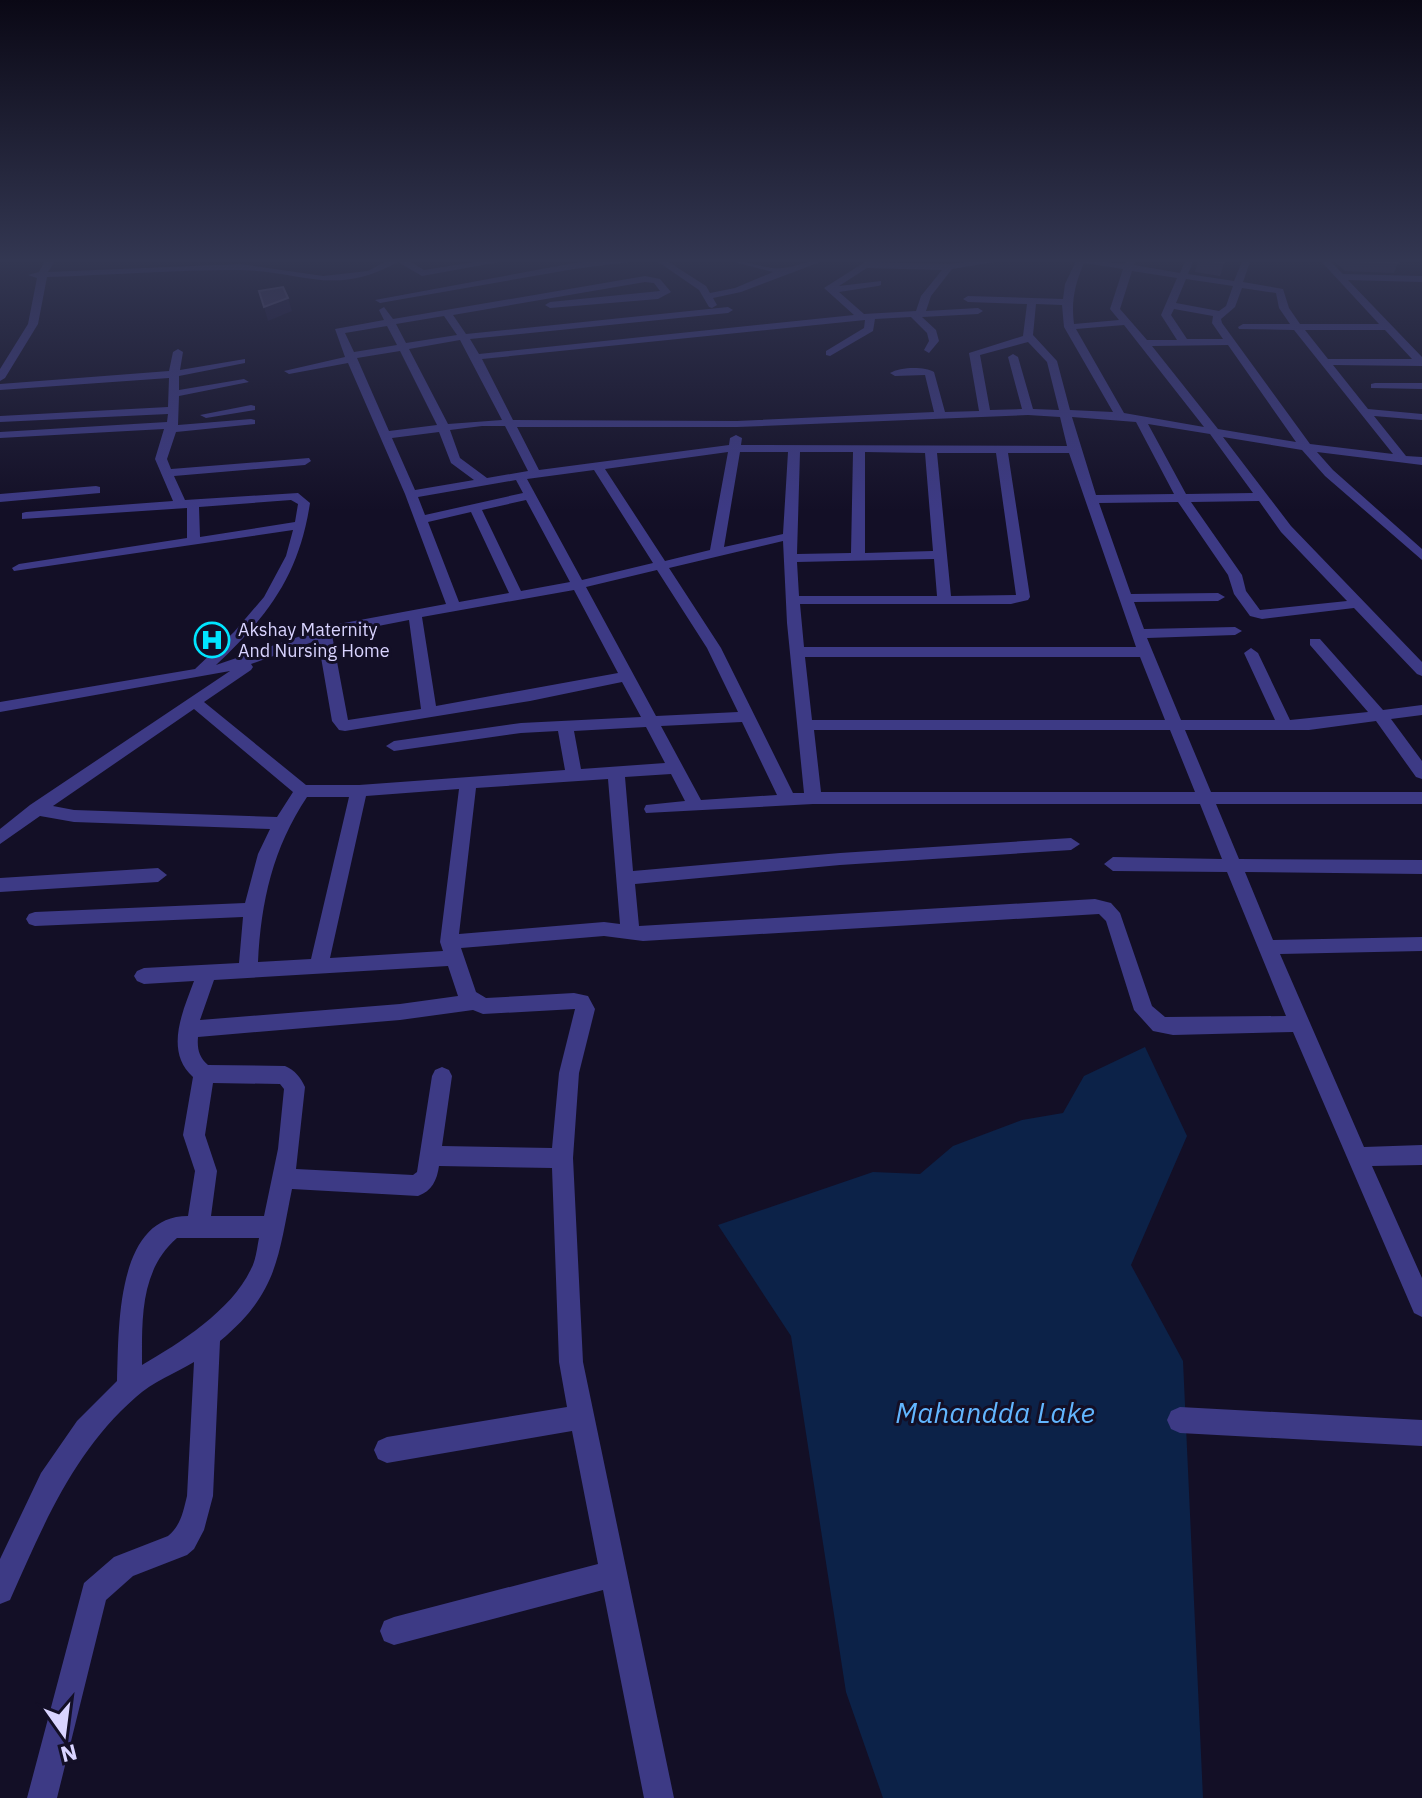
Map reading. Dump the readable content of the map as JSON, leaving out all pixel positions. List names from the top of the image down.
{
  "water": ["Mahandda Lake"],
  "places": {
    "hospital": ["Akshay Maternity And Nursing Home"]
  },
  "north": "bottom"
}
